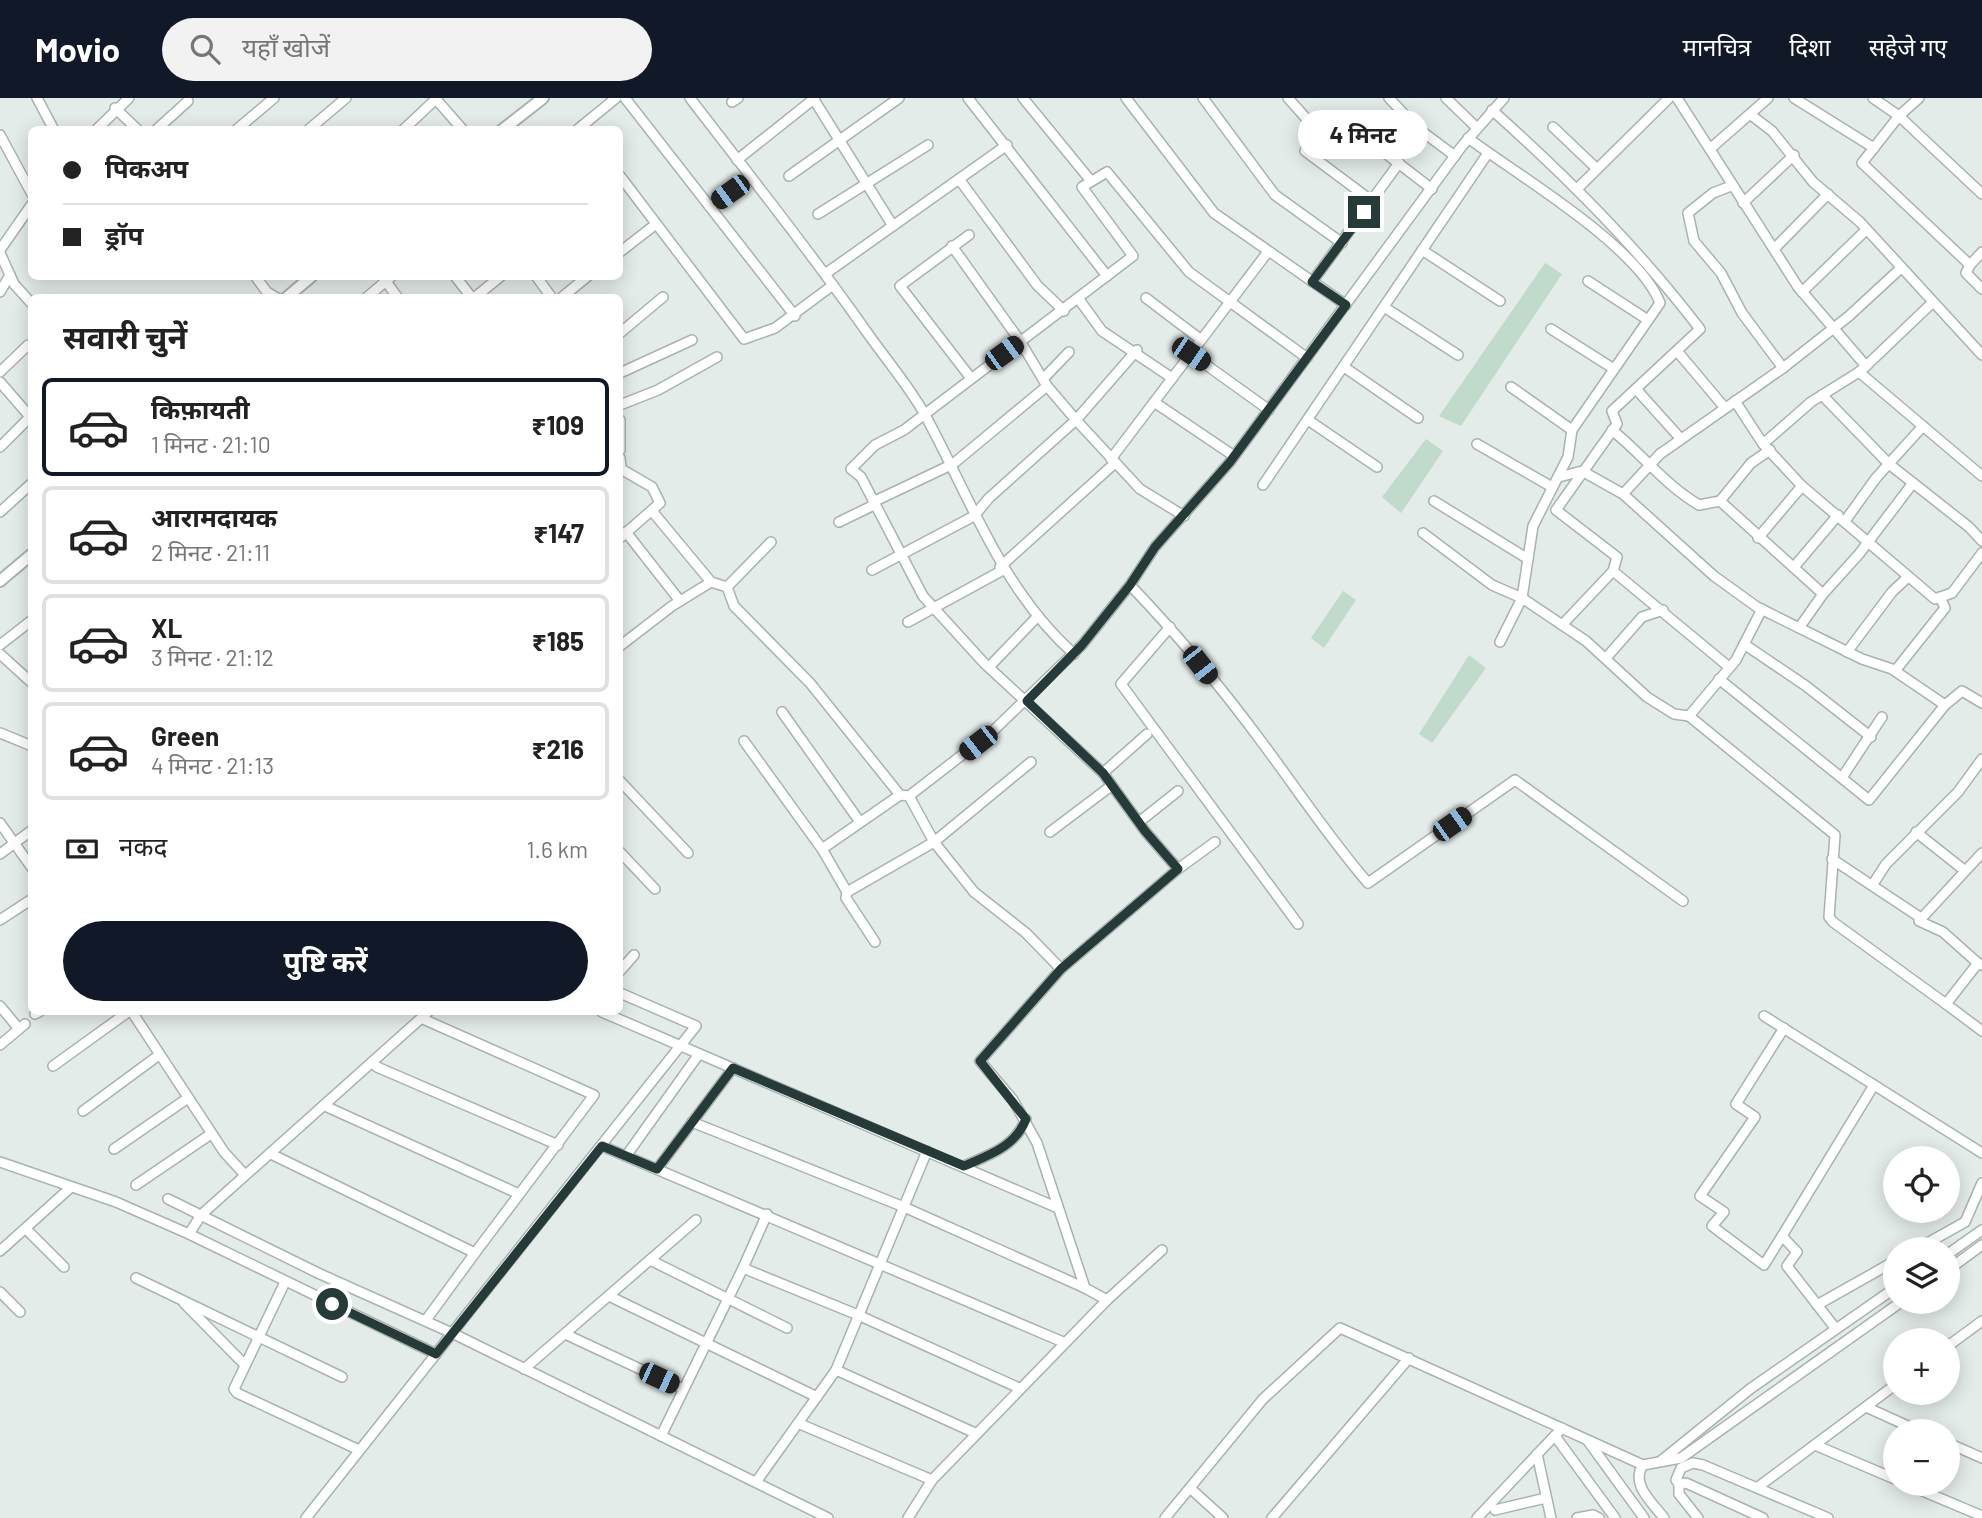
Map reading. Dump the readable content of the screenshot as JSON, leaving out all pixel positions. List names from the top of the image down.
{
  "page": {
    "header": "Movio",
    "search": "यहाँ खोजें",
    "nav": ["मानचित्र", "दिशा", "सहेजे गए"],
    "bubble": "4 मिनट",
    "banner": ["पिकअप", "ड्रॉप"],
    "heading": "सवारी चुनें",
    "list": [
      {
        "name": "किफ़ायती",
        "note": "1 मिनट · 21:10",
        "value": "₹109"
      },
      {
        "name": "आरामदायक",
        "note": "2 मिनट · 21:11",
        "value": "₹147"
      },
      {
        "name": "XL",
        "note": "3 मिनट · 21:12",
        "value": "₹185"
      },
      {
        "name": "Green",
        "note": "4 मिनट · 21:13",
        "value": "₹216"
      }
    ],
    "pay": ["नकद", "1.6 km"],
    "buttons": "पुष्टि करें",
    "map_buttons": ["+", "−"]
  }
}
